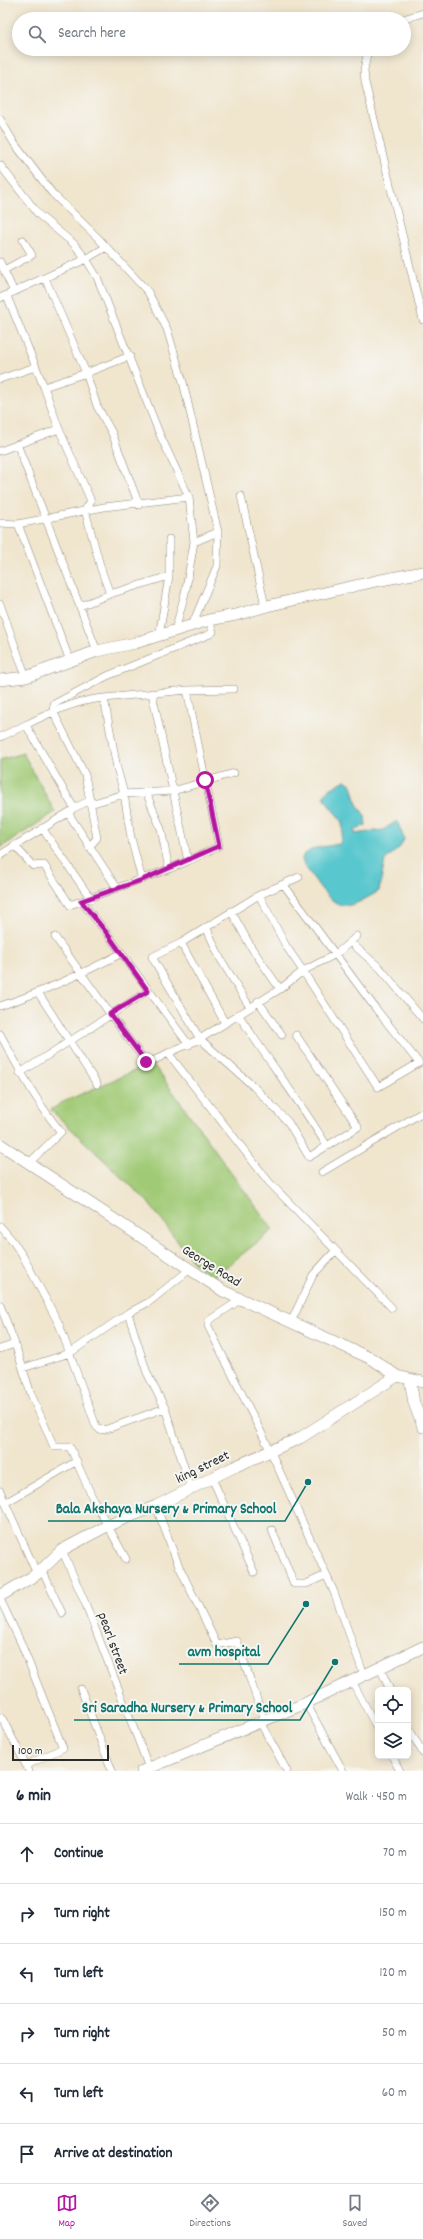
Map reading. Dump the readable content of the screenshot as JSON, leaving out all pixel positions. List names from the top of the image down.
{
  "streets": {
    "street": ["George Road", "king street", "pearl street"]
  },
  "crossings": [
    ["George Road", "king street"],
    ["king street", "pearl street"]
  ],
  "places": ["Bala Akshaya Nursery & Primary School", "avm hospital", "Sri Saradha Nursery & Primary School"],
  "scale_bar": "100 m",
  "page": {
    "search": "Search here",
    "scale": "100 m",
    "heading": ["6 min", "Walk · 450 m"],
    "list": [
      ["Continue", "70 m"],
      ["Turn right", "150 m"],
      ["Turn left", "120 m"],
      ["Turn right", "50 m"],
      ["Turn left", "60 m"],
      "Arrive at destination"
    ],
    "nav": ["Map", "Directions", "Saved"]
  }
}
